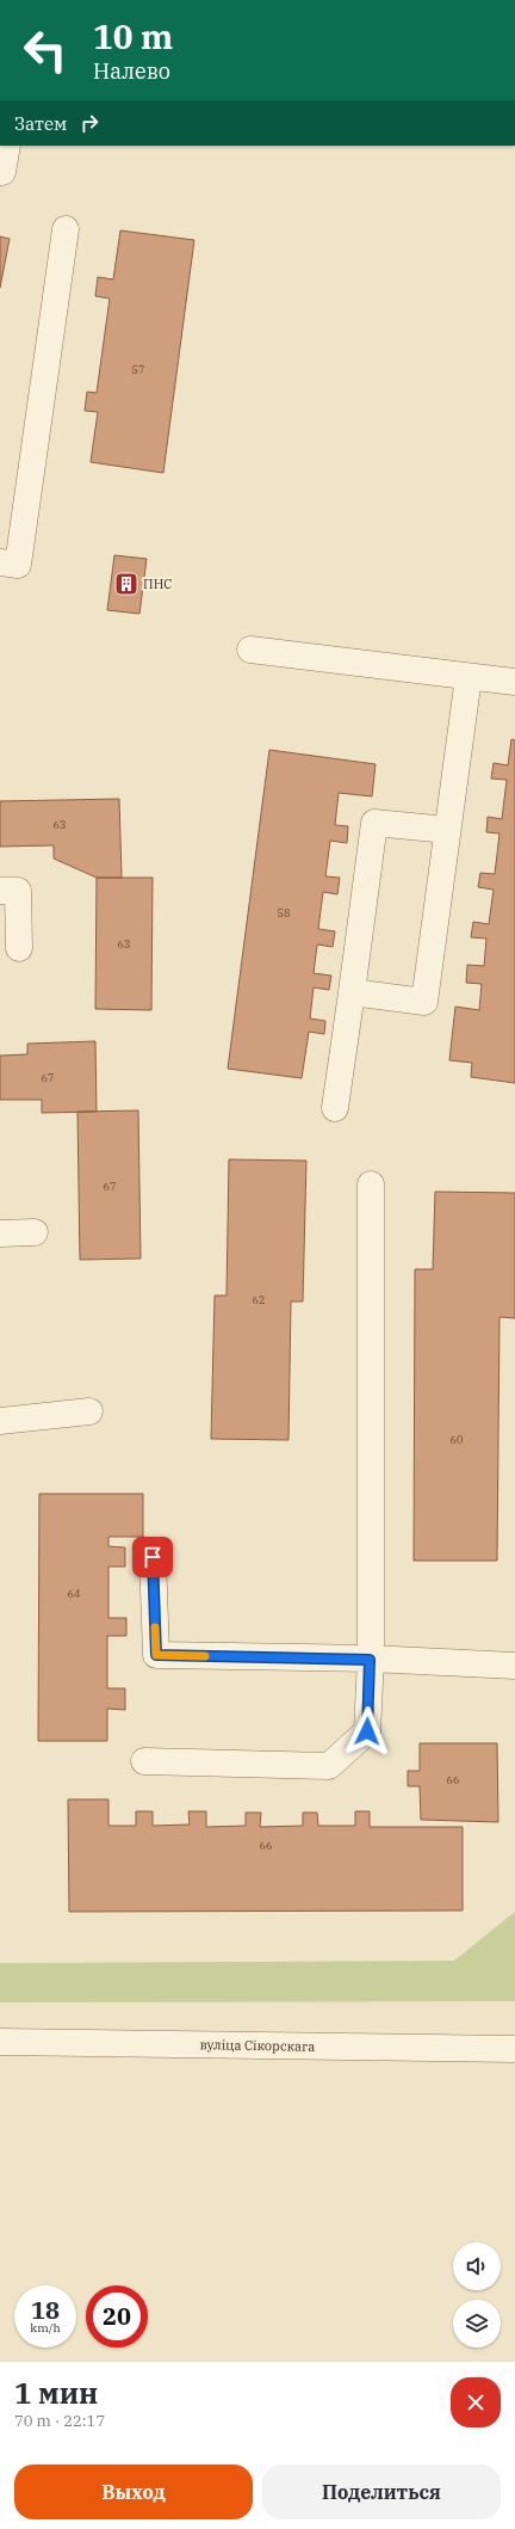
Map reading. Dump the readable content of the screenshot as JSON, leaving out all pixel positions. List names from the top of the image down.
{
  "streets": {
    "street": ["вуліца Сікорскага"]
  },
  "places": {
    "building": ["ПНС"]
  },
  "house_numbers": [
    "57",
    "63",
    "58",
    "63",
    "67",
    "67",
    "62",
    "60",
    "64",
    "66",
    "66"
  ],
  "page": {
    "turn": ["10 m", "Налево"],
    "then": "Затем",
    "speed": "18 km/h",
    "limit": "20",
    "heading": ["1 мин", "70 m · 22:17"],
    "buttons": ["Выход", "Поделиться"]
  }
}
